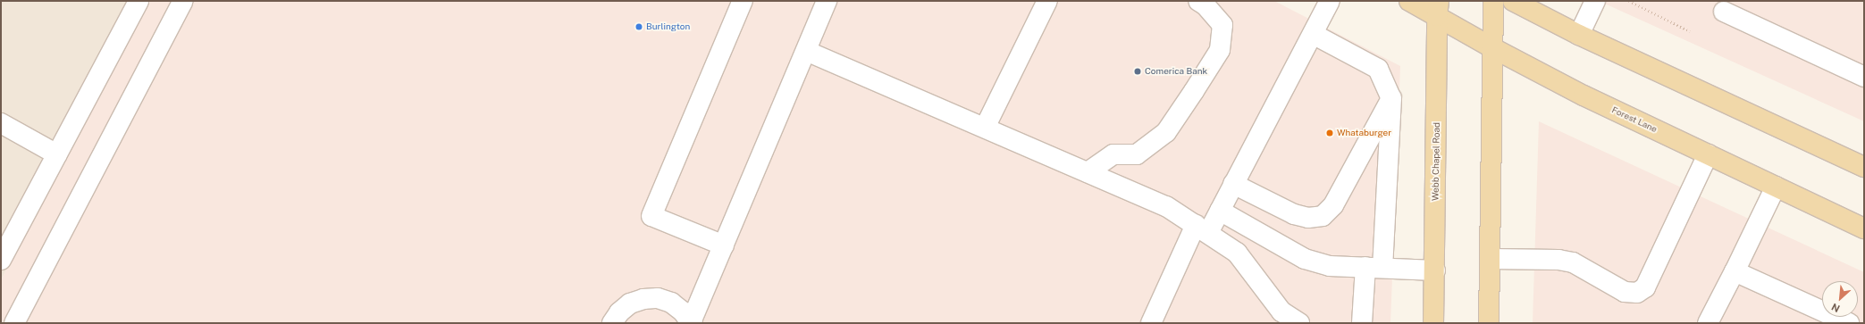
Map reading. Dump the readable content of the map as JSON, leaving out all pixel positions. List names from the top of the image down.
{
  "streets": {
    "main road": ["Forest Lane", "Webb Chapel Road"]
  },
  "crossings": [
    ["Forest Lane", "Webb Chapel Road"]
  ],
  "places": ["Burlington", "Comerica Bank", "Whataburger"],
  "north": "bottom left"
}
